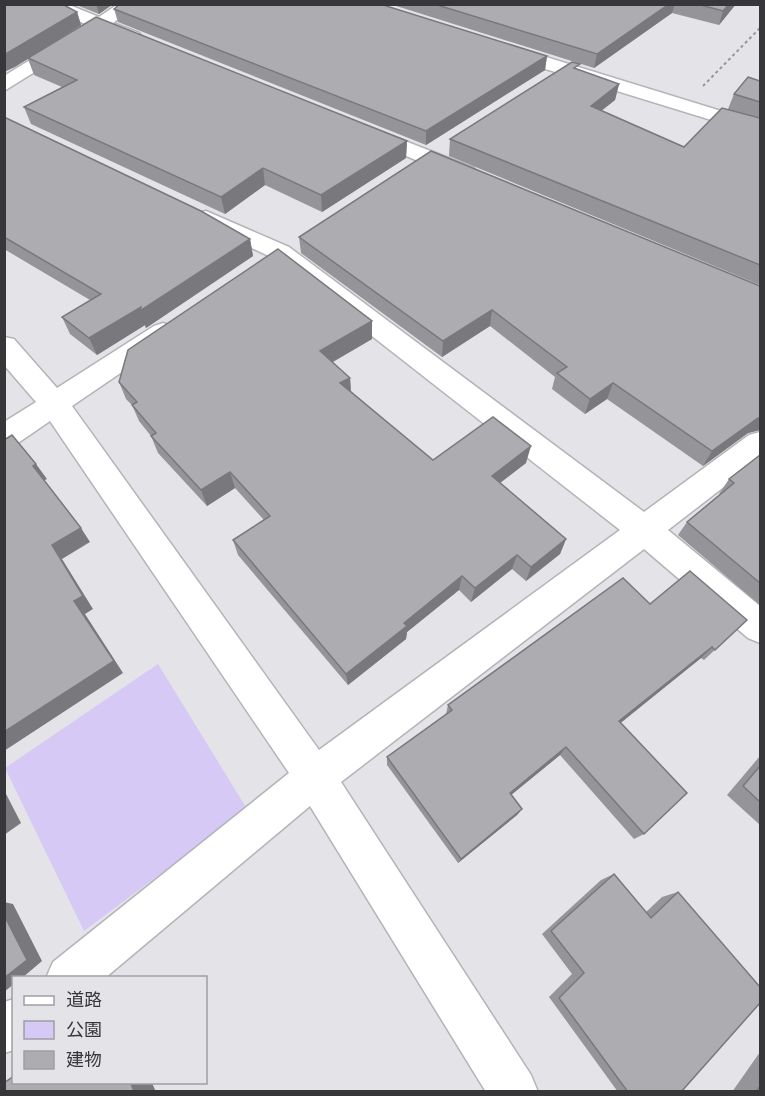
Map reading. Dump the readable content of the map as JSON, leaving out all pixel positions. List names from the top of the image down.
{
  "legend": ["道路", "公園", "建物"]
}
